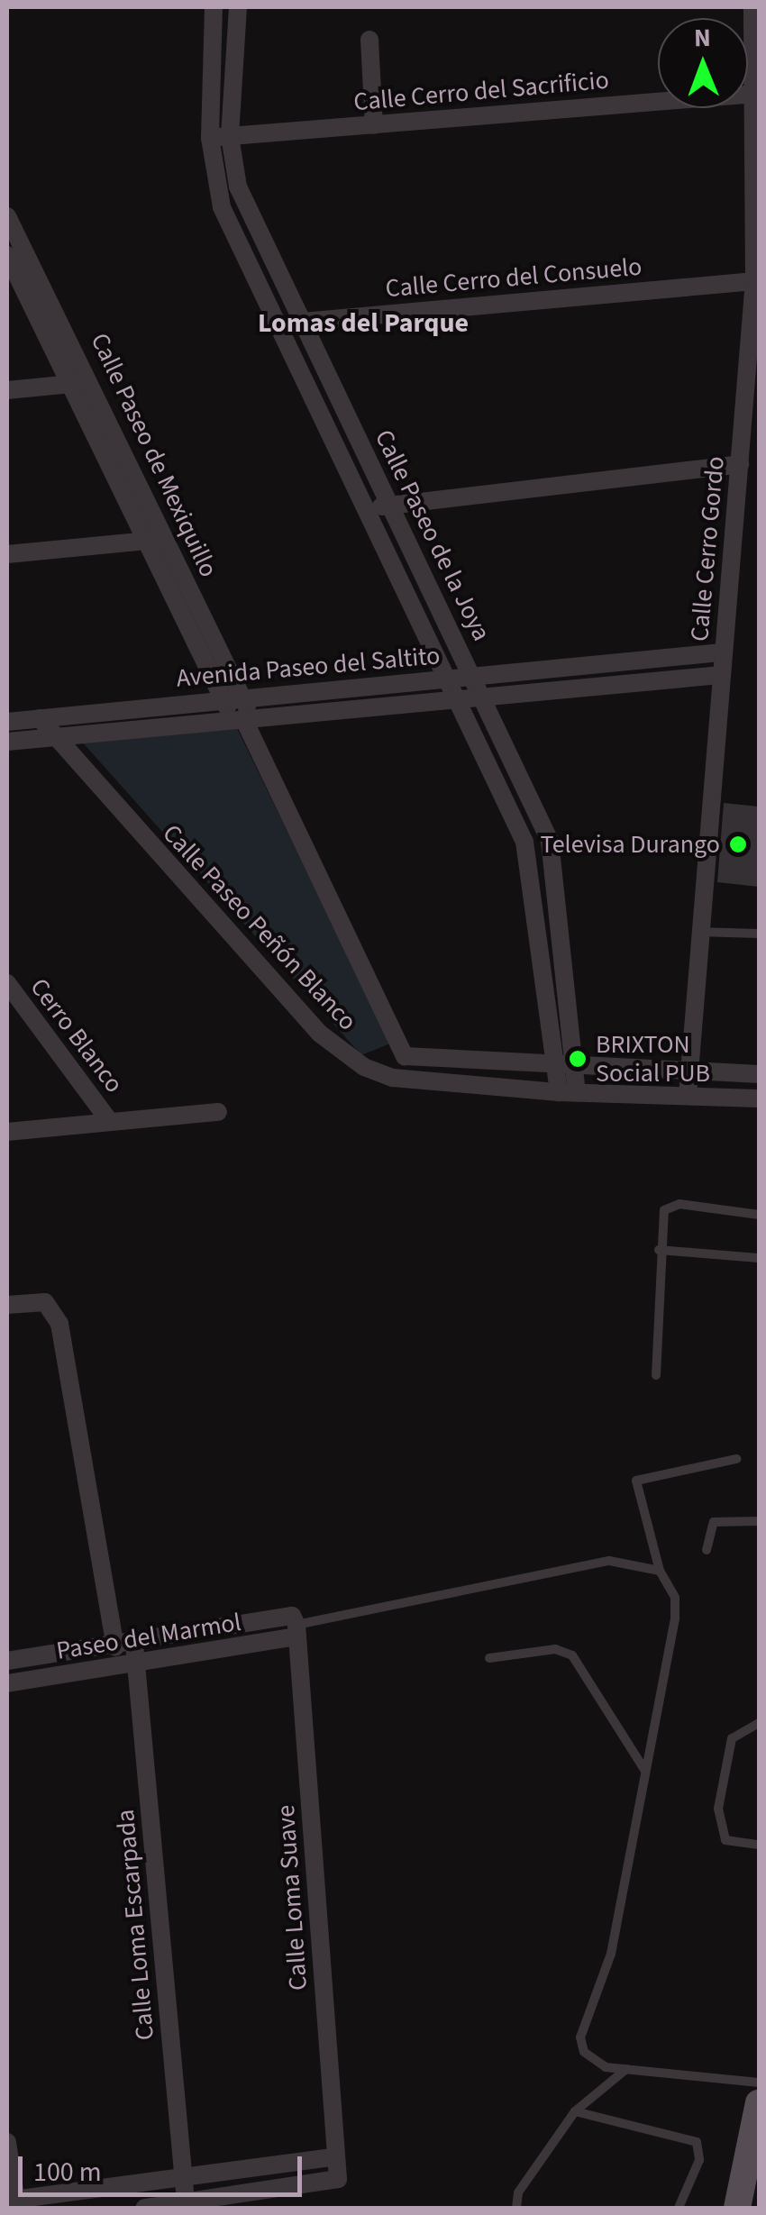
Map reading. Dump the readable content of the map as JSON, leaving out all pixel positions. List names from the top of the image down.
{
  "streets": {
    "street": [
      "Calle Cerro del Sacrificio",
      "Calle Cerro del Consuelo",
      "Calle Paseo de Mexiquillo",
      "Calle Paseo de la Joya",
      "Calle Cerro Gordo",
      "Avenida Paseo del Saltito",
      "Calle Paseo Peñón Blanco",
      "Cerro Blanco",
      "Paseo del Marmol",
      "Calle Loma Suave",
      "Calle Loma Escarpada"
    ]
  },
  "crossings": [
    ["Calle Cerro del Sacrificio", "Calle Paseo de la Joya"],
    ["Calle Cerro del Sacrificio", "Calle Cerro Gordo"],
    ["Calle Cerro del Consuelo", "Calle Paseo de la Joya"],
    ["Calle Cerro del Consuelo", "Calle Cerro Gordo"],
    ["Calle Paseo de Mexiquillo", "Avenida Paseo del Saltito"],
    ["Calle Paseo de la Joya", "Avenida Paseo del Saltito"],
    ["Calle Paseo de la Joya", "Calle Paseo Peñón Blanco"],
    ["Calle Cerro Gordo", "Avenida Paseo del Saltito"],
    ["Calle Cerro Gordo", "Calle Paseo Peñón Blanco"],
    ["Avenida Paseo del Saltito", "Calle Paseo Peñón Blanco"],
    ["Paseo del Marmol", "Calle Loma Suave"],
    ["Paseo del Marmol", "Calle Loma Escarpada"],
    ["Calle Loma Suave", "Calle Loma Escarpada"]
  ],
  "districts": ["Lomas del Parque"],
  "places": ["Televisa Durango", "BRIXTON Social PUB"],
  "scale_bar": "100 m",
  "north": "top"
}
